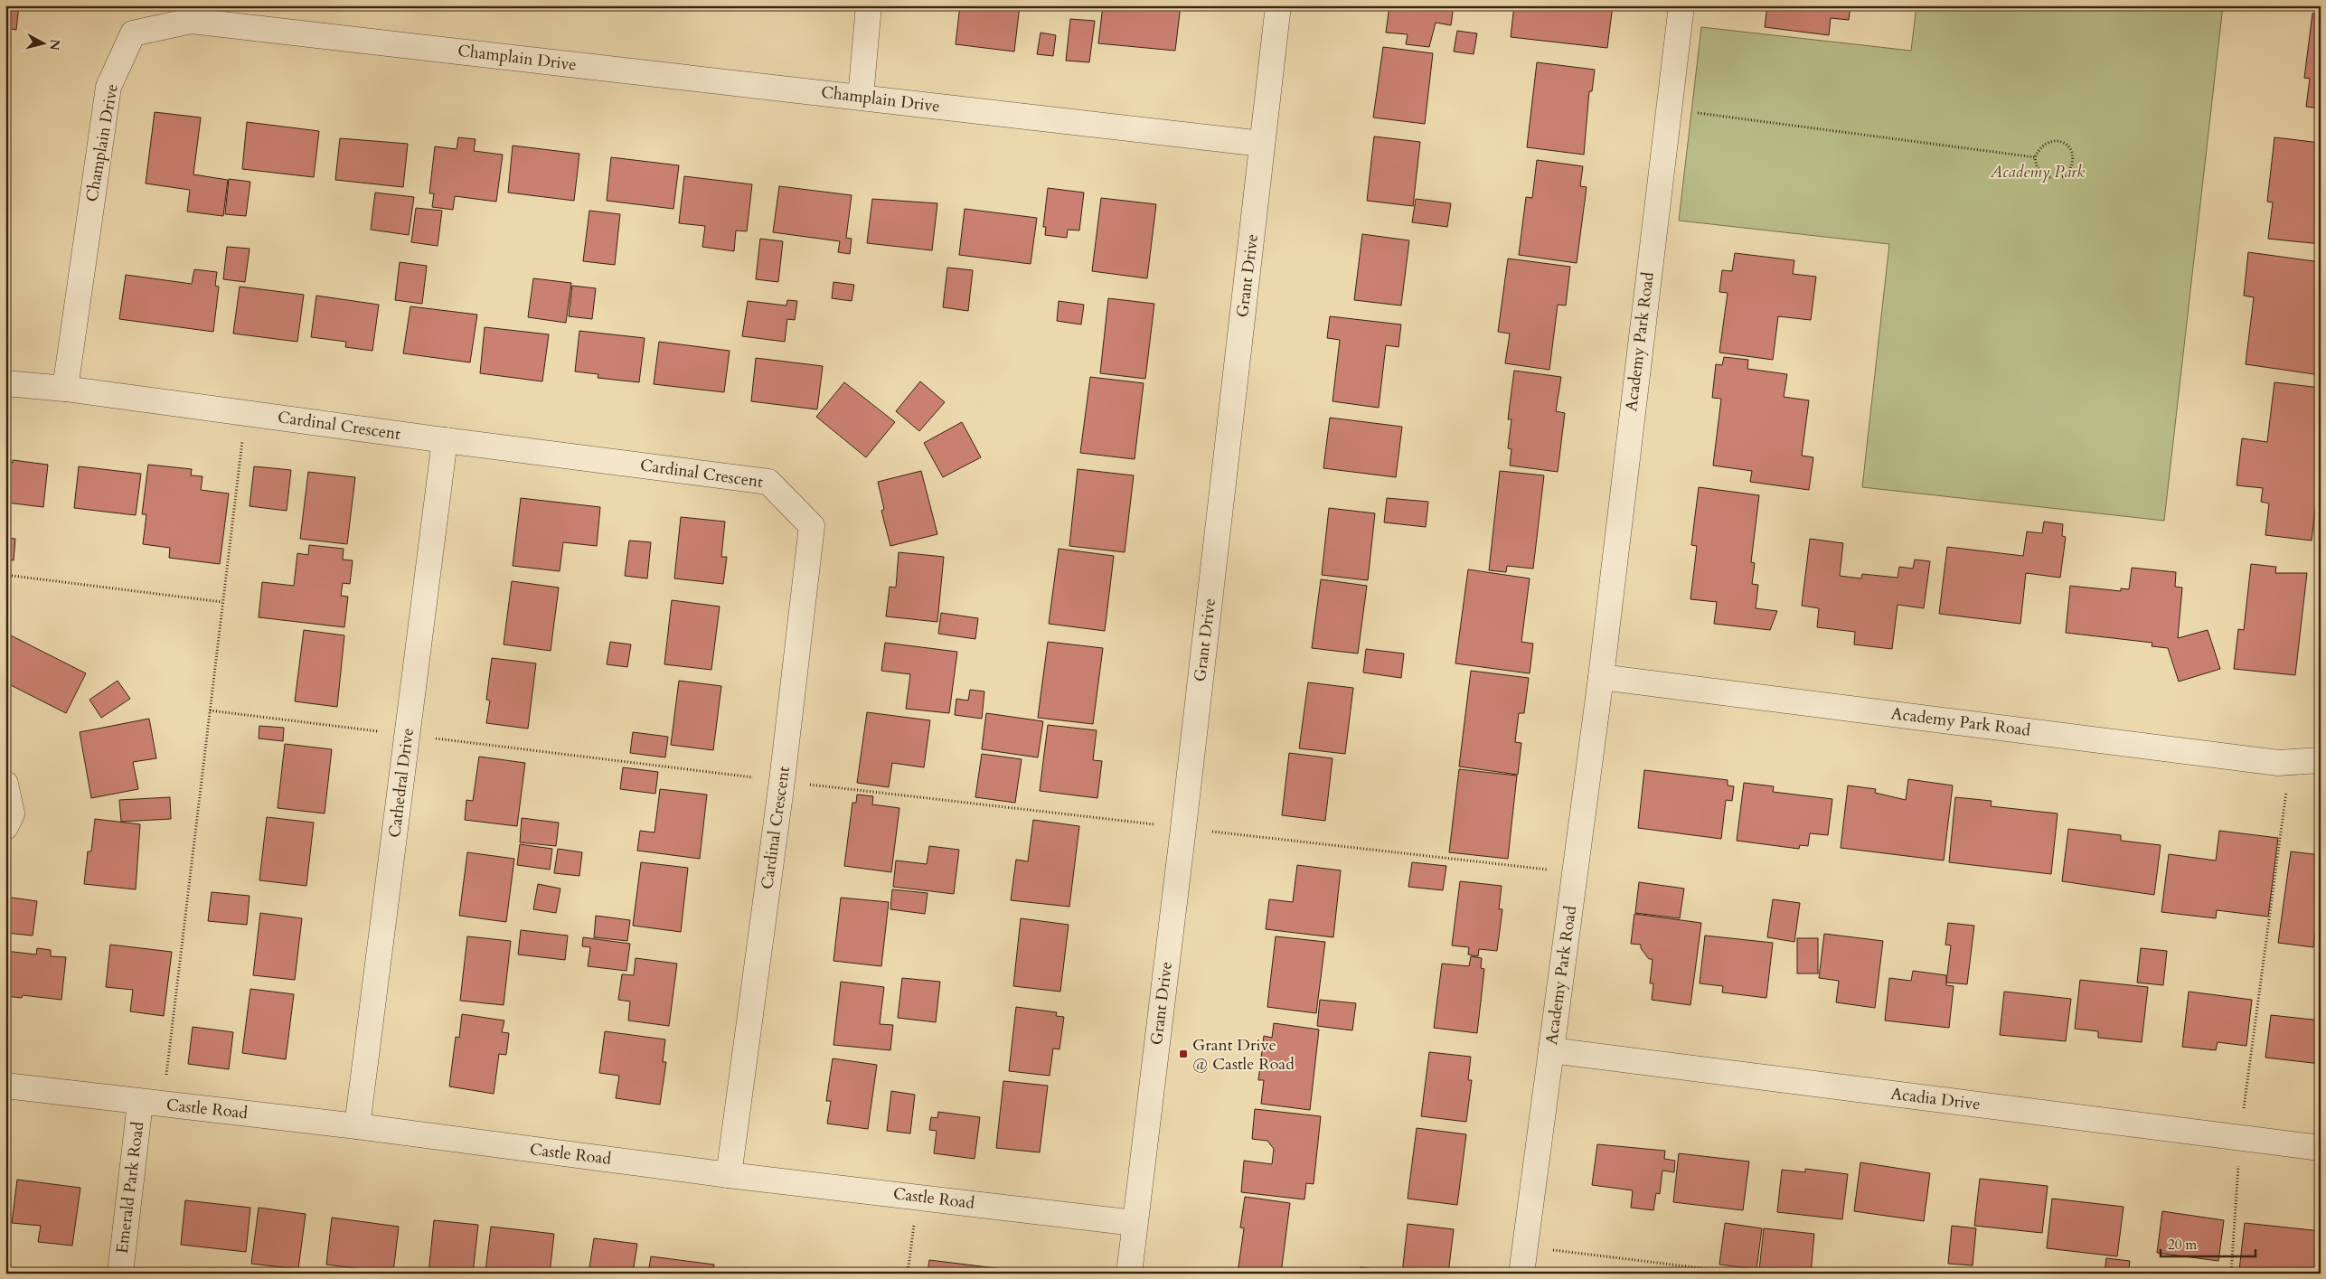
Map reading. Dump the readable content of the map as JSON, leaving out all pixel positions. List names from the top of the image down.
{
  "streets": {
    "street": [
      "Champlain Drive",
      "Grant Drive",
      "Academy Park Road",
      "Cardinal Crescent",
      "Cathedral Drive",
      "Acadia Drive",
      "Castle Road",
      "Emerald Park Road"
    ]
  },
  "crossings": [
    ["Champlain Drive", "Grant Drive"],
    ["Champlain Drive", "Cardinal Crescent"],
    ["Grant Drive", "Castle Road"],
    ["Academy Park Road", "Acadia Drive"],
    ["Cardinal Crescent", "Cathedral Drive"],
    ["Cardinal Crescent", "Castle Road"],
    ["Cathedral Drive", "Castle Road"],
    ["Castle Road", "Emerald Park Road"]
  ],
  "parks": ["Academy Park"],
  "places": {
    "transit": ["Grant Drive @ Castle Road"]
  },
  "scale_bar": "20 m",
  "north": "right"
}
